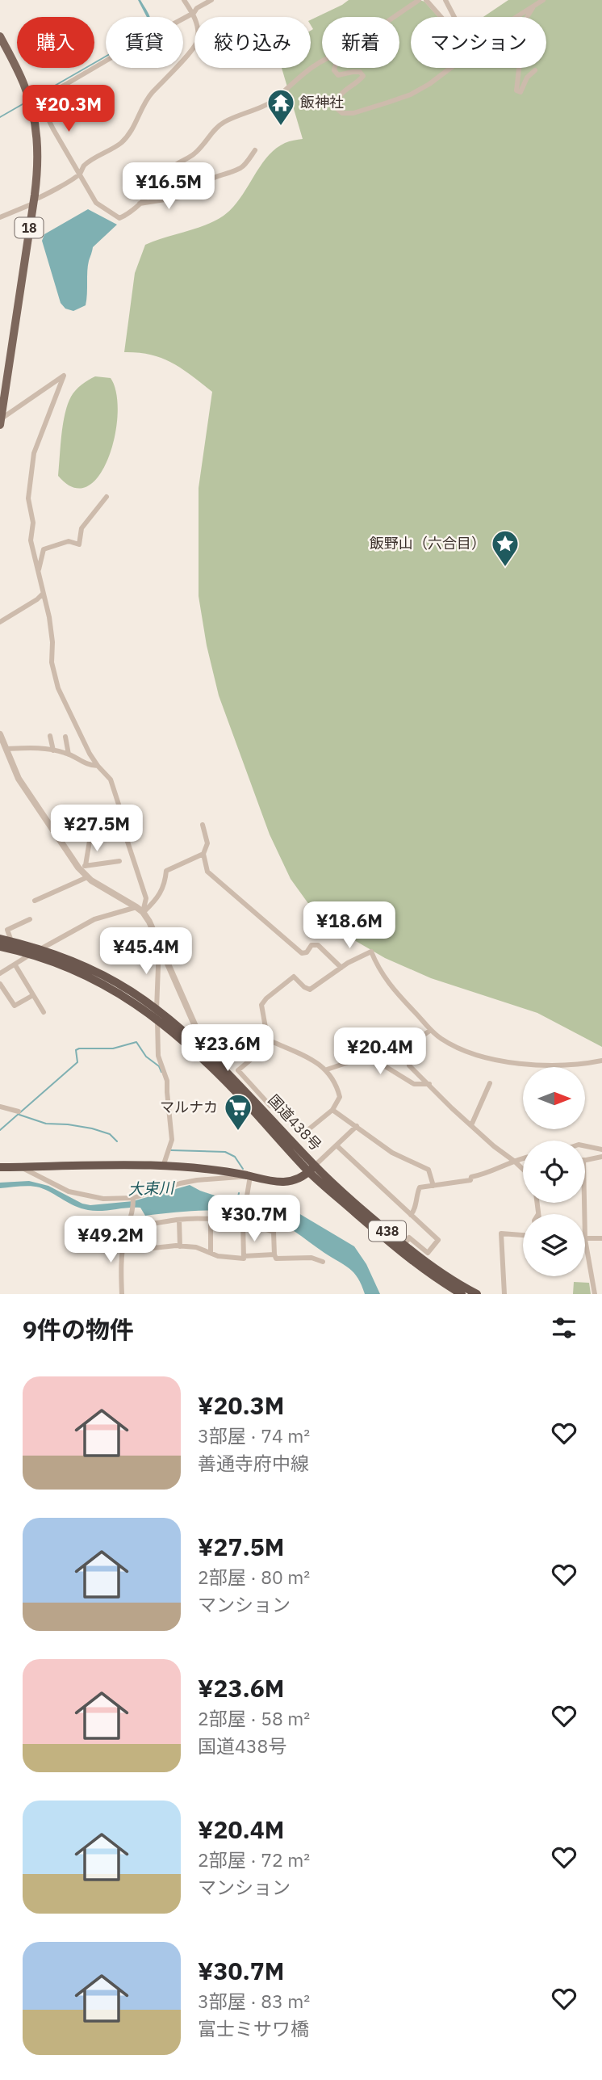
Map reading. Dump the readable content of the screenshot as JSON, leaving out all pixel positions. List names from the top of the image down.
{
  "streets": {
    "highway": ["国道438号", "438"],
    "main road": ["18"]
  },
  "water": ["大束川"],
  "places": {
    "temple": ["飯神社"],
    "place": ["飯野山（六合目）"],
    "supermarket": ["マルナカ"]
  },
  "north": "right",
  "page": {
    "chip": [
      "購入",
      "賃貸",
      "絞り込み",
      "新着",
      "マンション"
    ],
    "price": [
      "¥20.3M",
      "¥16.5M",
      "¥27.5M",
      "¥18.6M",
      "¥45.4M",
      "¥23.6M",
      "¥20.4M",
      "¥30.7M",
      "¥49.2M"
    ],
    "heading": "9件の物件",
    "list": [
      {
        "name": "¥20.3M",
        "note": "3部屋 · 74 m² · 善通寺府中線"
      },
      {
        "name": "¥27.5M",
        "note": "2部屋 · 80 m² · マンション"
      },
      {
        "name": "¥23.6M",
        "note": "2部屋 · 58 m² · 国道438号"
      },
      {
        "name": "¥20.4M",
        "note": "2部屋 · 72 m² · マンション"
      },
      {
        "name": "¥30.7M",
        "note": "3部屋 · 83 m² · 富士ミサワ橋"
      }
    ]
  }
}
